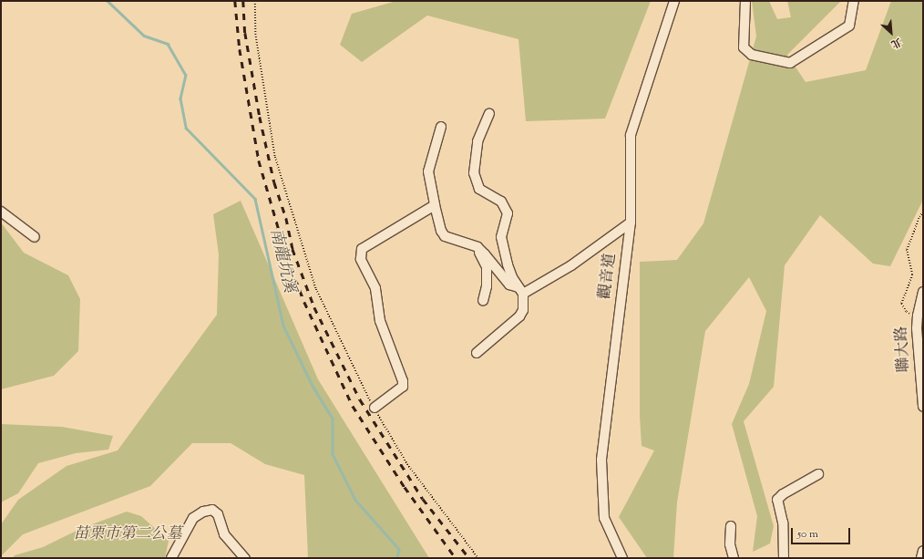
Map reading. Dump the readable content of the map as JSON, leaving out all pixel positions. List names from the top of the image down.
{
  "streets": {
    "street": ["觀音道", "聯大路"]
  },
  "water": ["南龍坑溪"],
  "parks": ["苗栗市第二公墓"],
  "scale_bar": "50 m",
  "north": "bottom right"
}
